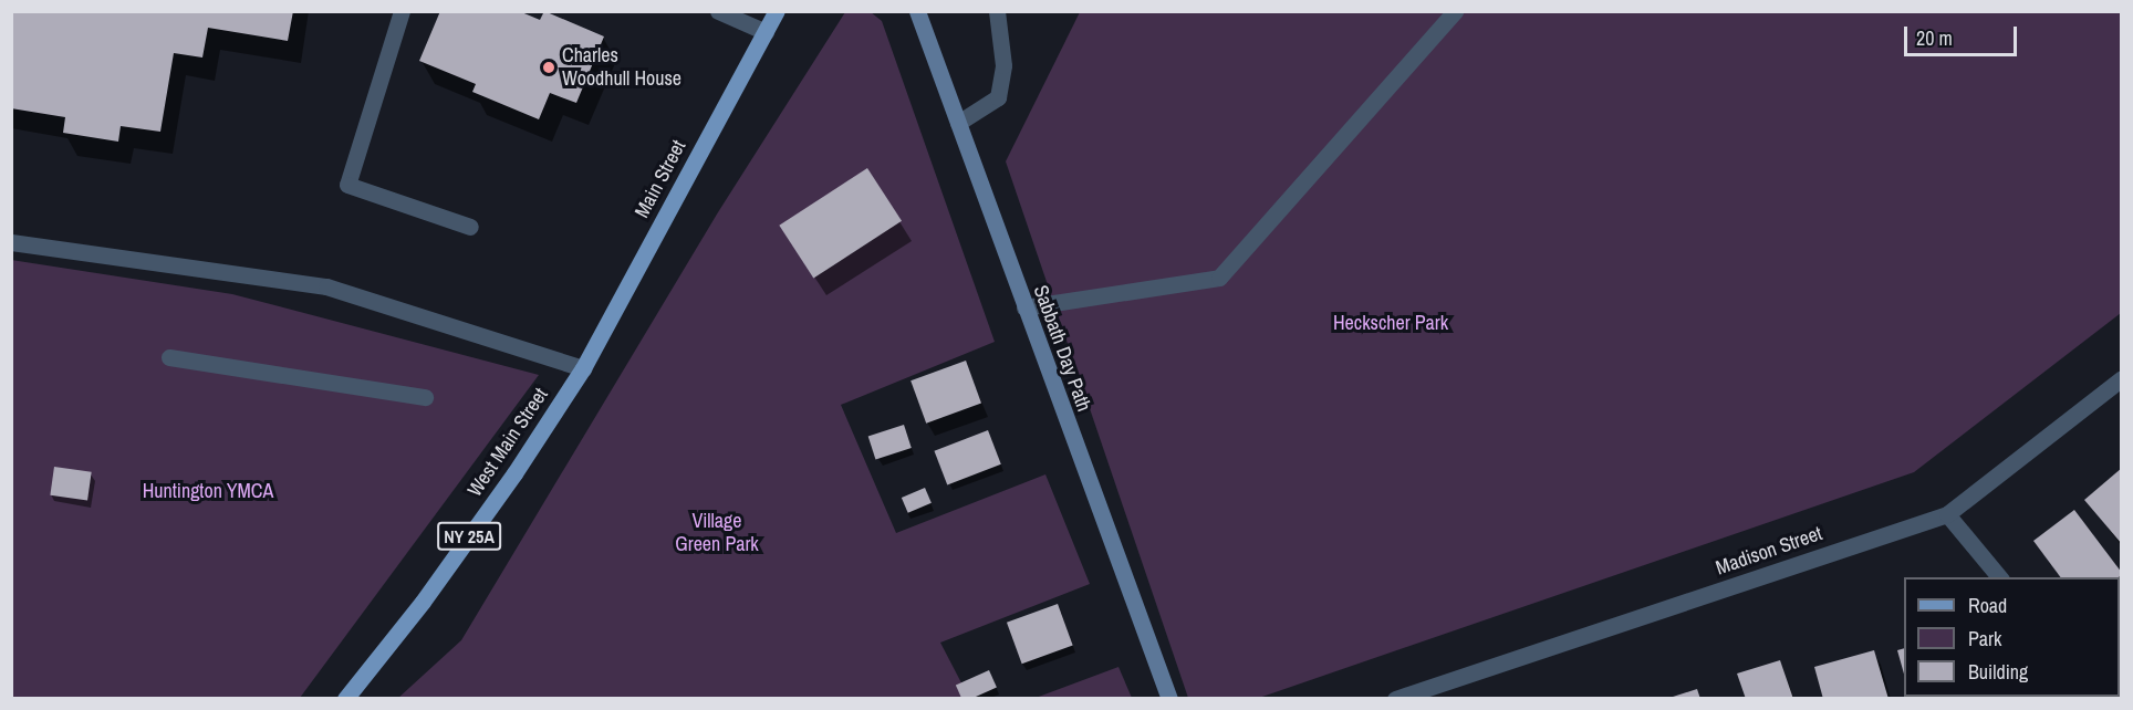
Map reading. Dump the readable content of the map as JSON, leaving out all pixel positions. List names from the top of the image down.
{
  "streets": {
    "main road": [
      "Main Street",
      "Sabbath Day Path",
      "West Main Street",
      "NY 25A"
    ],
    "street": ["Madison Street"]
  },
  "crossings": [
    ["Main Street", "West Main Street"]
  ],
  "parks": ["Heckscher Park", "Huntington YMCA", "Village Green Park"],
  "places": ["Charles Woodhull House"],
  "legend": ["Road", "Park", "Building"],
  "scale_bar": "20 m"
}
